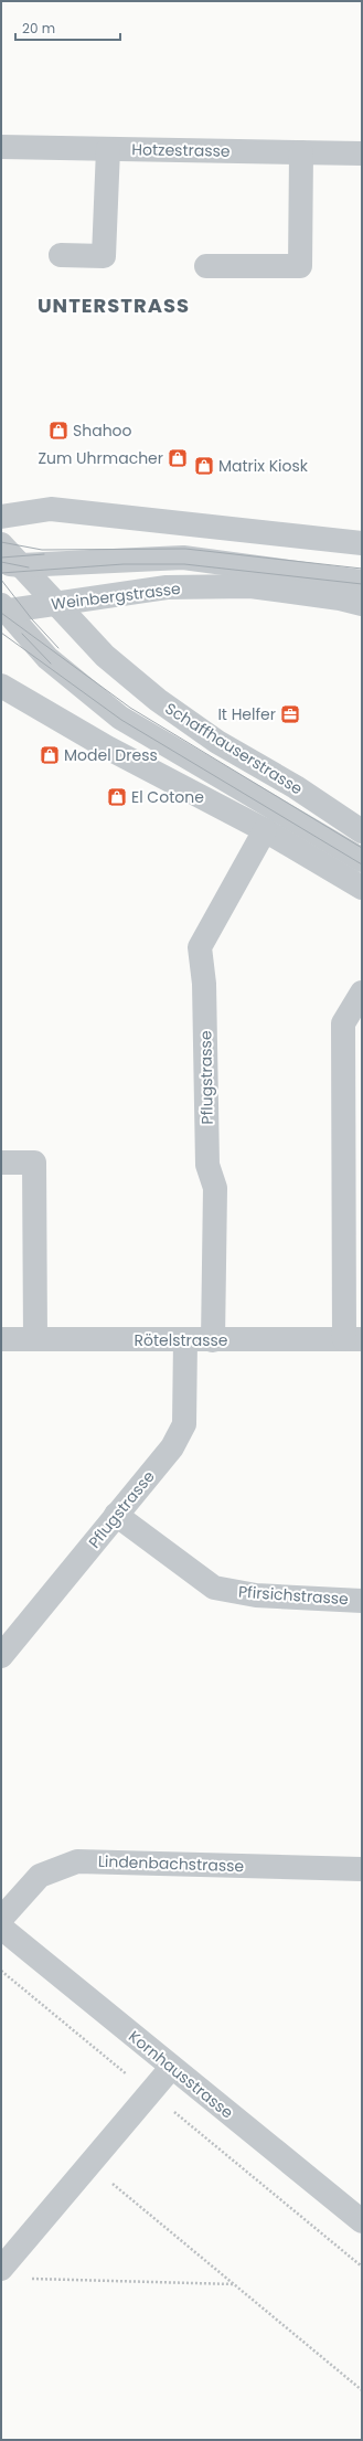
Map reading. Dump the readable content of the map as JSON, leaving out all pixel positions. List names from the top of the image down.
{
  "streets": {
    "street": [
      "Hotzestrasse",
      "Weinbergstrasse",
      "Schaffhauserstrasse",
      "Pflugstrasse",
      "Rötelstrasse",
      "Pfirsichstrasse",
      "Lindenbachstrasse",
      "Kornhausstrasse"
    ]
  },
  "crossings": [
    ["Weinbergstrasse", "Schaffhauserstrasse"],
    ["Pflugstrasse", "Rötelstrasse"],
    ["Pflugstrasse", "Pfirsichstrasse"]
  ],
  "districts": ["UNTERSTRASS"],
  "places": {
    "shop": [
      "Shahoo",
      "Zum Uhrmacher",
      "Matrix Kiosk",
      "Model Dress",
      "El Cotone"
    ],
    "office": ["It Helfer"]
  },
  "scale_bar": "20 m"
}
